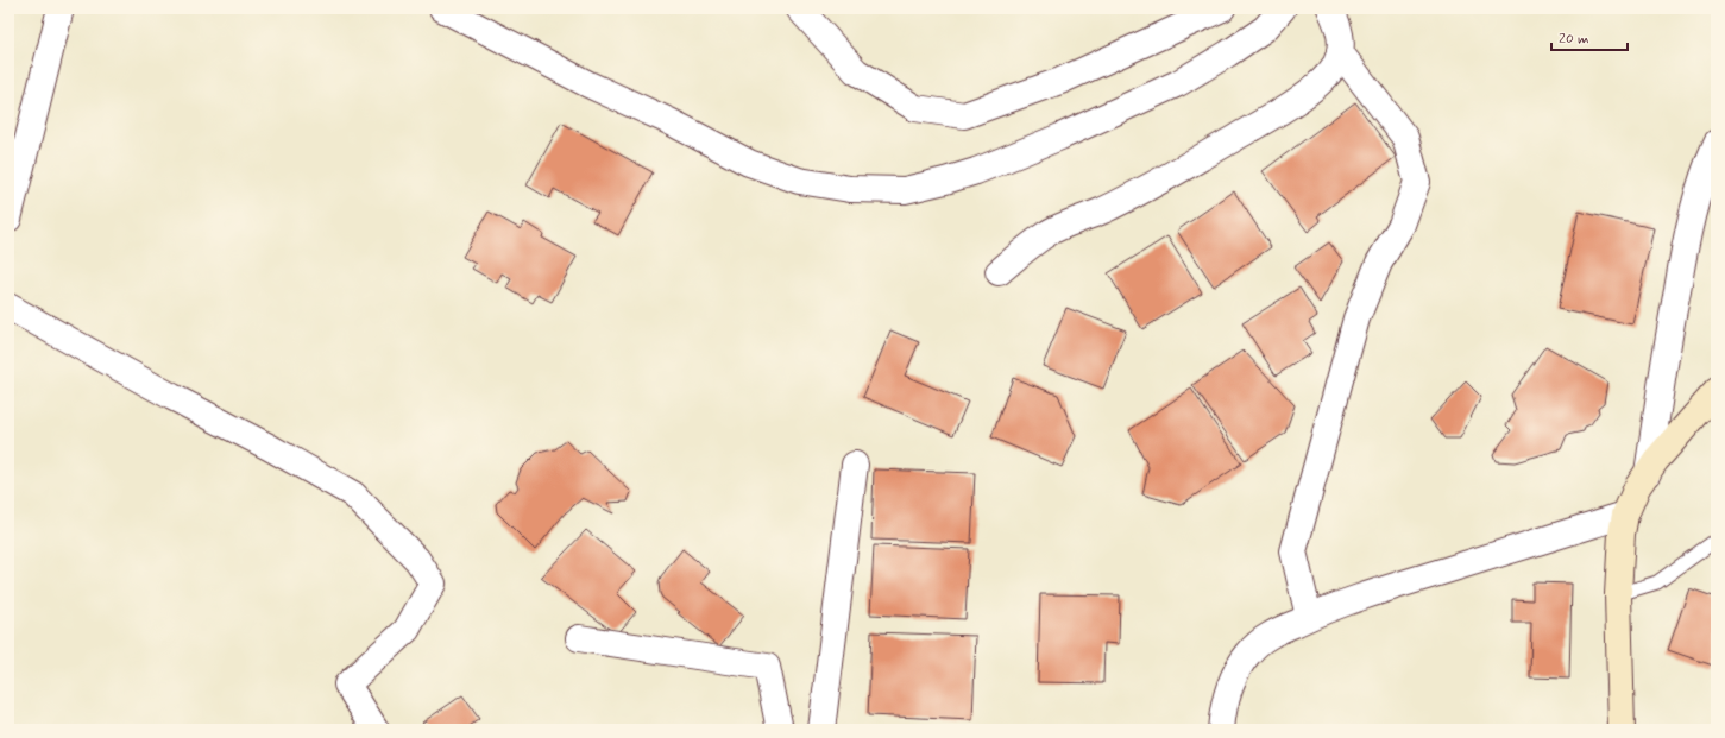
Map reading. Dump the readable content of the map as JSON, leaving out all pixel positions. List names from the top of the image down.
{
  "scale_bar": "20 m"
}
